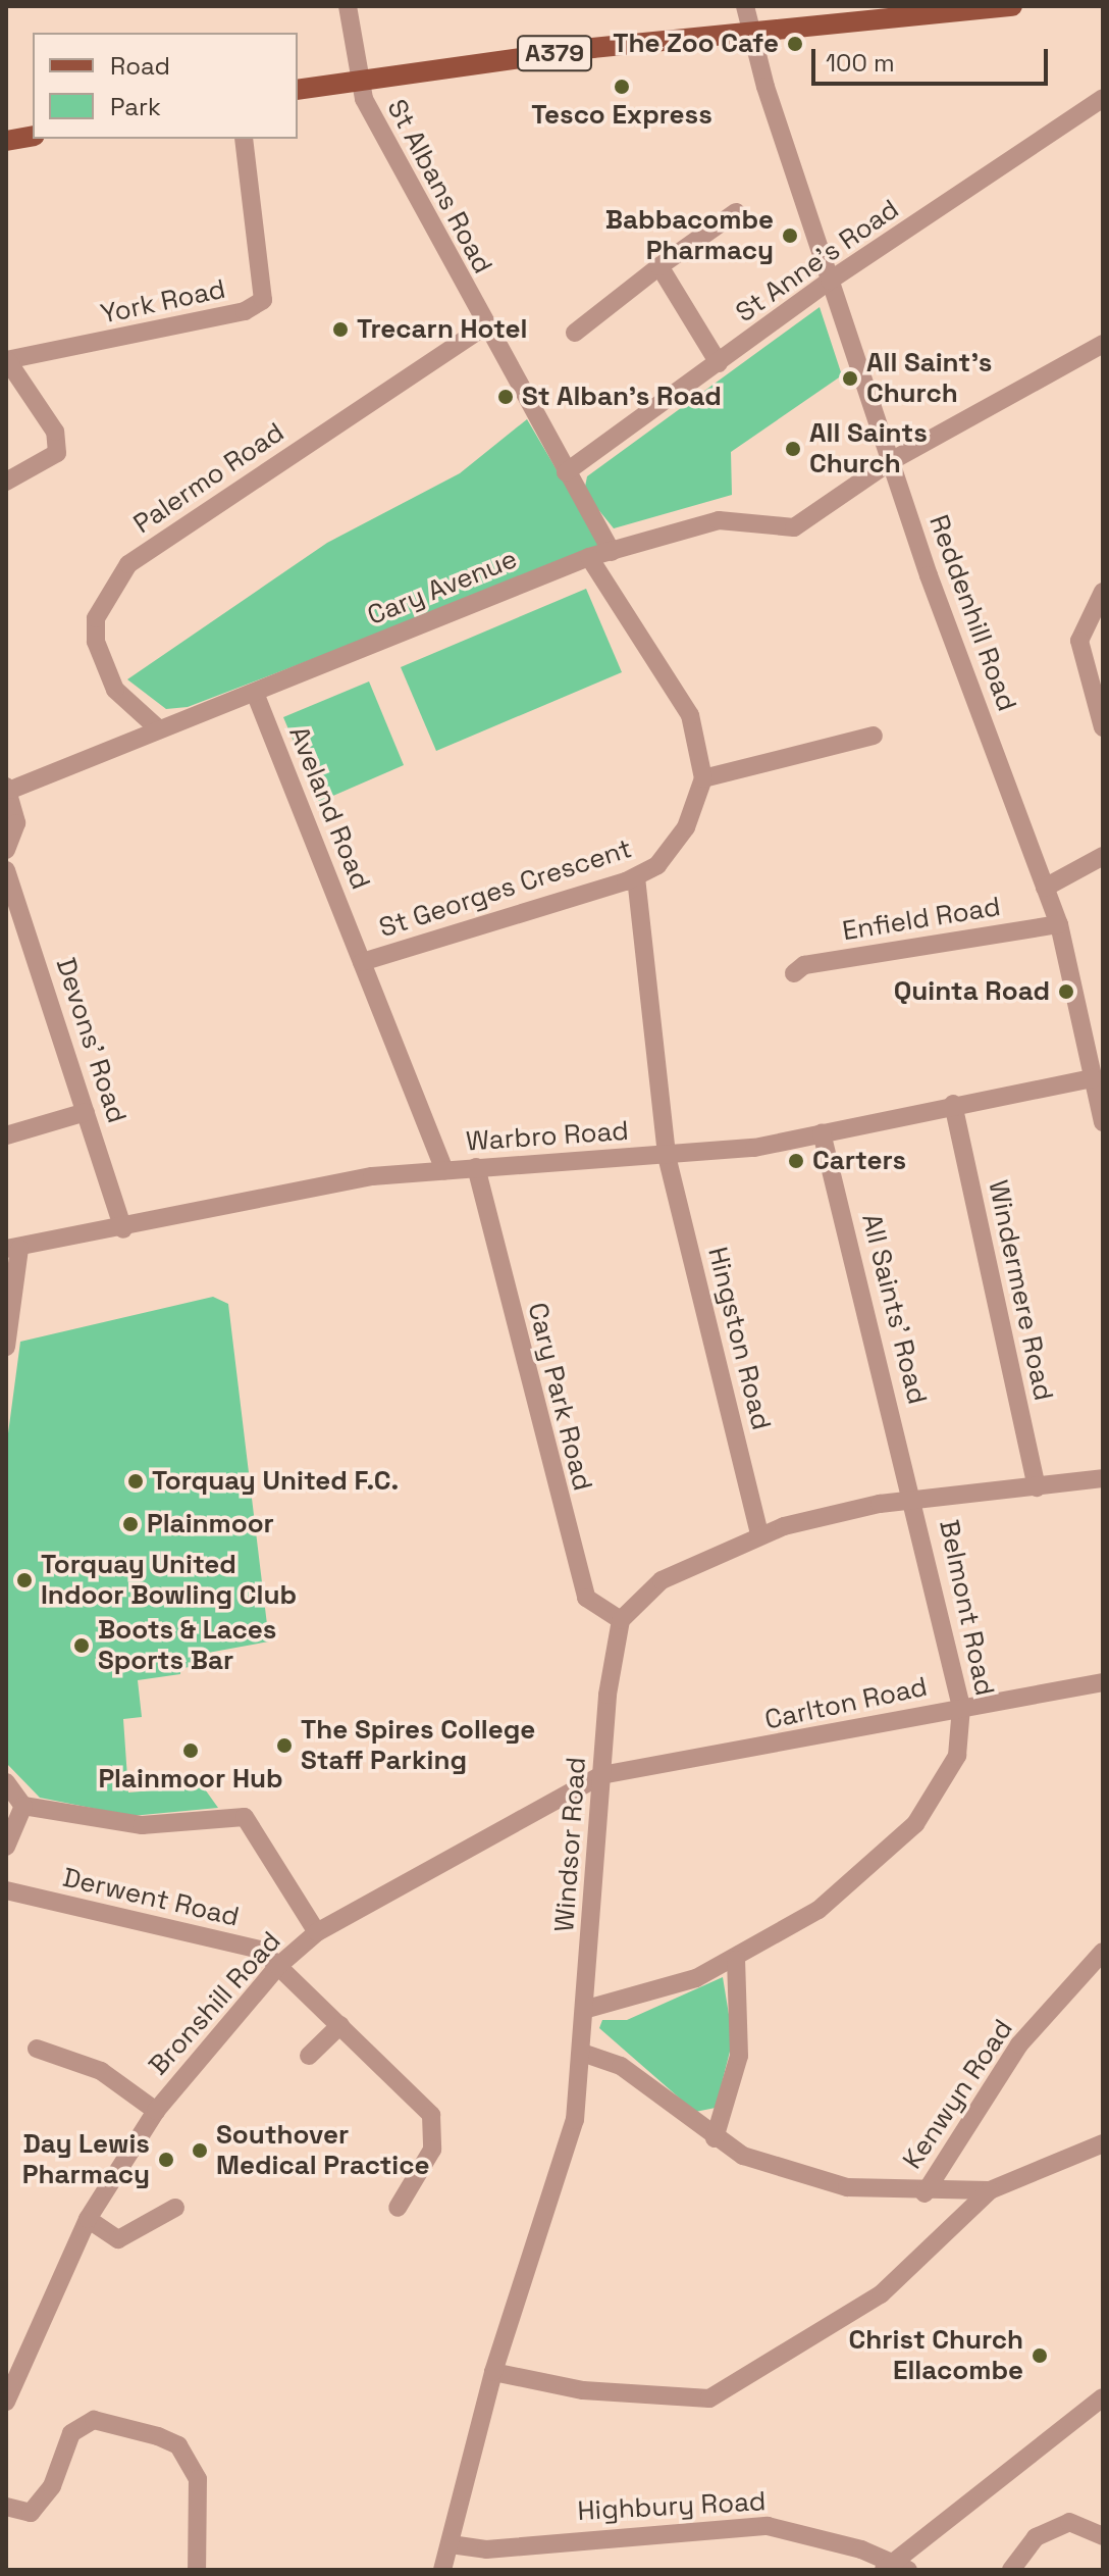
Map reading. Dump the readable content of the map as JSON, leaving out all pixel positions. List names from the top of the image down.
{
  "streets": {
    "main road": ["A379"],
    "street": [
      "St Albans Road",
      "St Anne's Road",
      "York Road",
      "Palermo Road",
      "Cary Avenue",
      "Reddenhill Road",
      "Aveland Road",
      "St Georges Crescent",
      "Enfield Road",
      "Devons' Road",
      "Warbro Road",
      "Windermere Road",
      "All Saints' Road",
      "Hingston Road",
      "Cary Park Road",
      "Belmont Road",
      "Carlton Road",
      "Windsor Road",
      "Derwent Road",
      "Bronshill Road",
      "Kenwyn Road",
      "Highbury Road"
    ]
  },
  "crossings": [
    ["A379", "St Albans Road"],
    ["A379", "Reddenhill Road"],
    ["St Albans Road", "St Anne's Road"],
    ["St Albans Road", "Palermo Road"],
    ["St Albans Road", "Cary Avenue"],
    ["St Anne's Road", "Reddenhill Road"],
    ["Palermo Road", "Cary Avenue"],
    ["Cary Avenue", "Reddenhill Road"],
    ["Cary Avenue", "Aveland Road"],
    ["Reddenhill Road", "Enfield Road"],
    ["Reddenhill Road", "Warbro Road"],
    ["Aveland Road", "St Georges Crescent"],
    ["Aveland Road", "Warbro Road"],
    ["St Georges Crescent", "Hingston Road"],
    ["Devons' Road", "Warbro Road"],
    ["Warbro Road", "Windermere Road"],
    ["Warbro Road", "All Saints' Road"],
    ["Warbro Road", "Hingston Road"],
    ["Warbro Road", "Cary Park Road"],
    ["All Saints' Road", "Belmont Road"],
    ["Cary Park Road", "Windsor Road"],
    ["Belmont Road", "Carlton Road"],
    ["Belmont Road", "Windsor Road"],
    ["Carlton Road", "Windsor Road"],
    ["Carlton Road", "Bronshill Road"],
    ["Windsor Road", "Bronshill Road"],
    ["Windsor Road", "Highbury Road"],
    ["Derwent Road", "Bronshill Road"]
  ],
  "places": [
    "The Zoo Cafe",
    "Tesco Express",
    "Babbacombe Pharmacy",
    "Trecarn Hotel",
    "All Saint's Church",
    "St Alban's Road",
    "All Saints Church",
    "Quinta Road",
    "Carters",
    "Torquay United F.C.",
    "Plainmoor",
    "Torquay United Indoor Bowling Club",
    "Boots & Laces Sports Bar",
    "The Spires College Staff Parking",
    "Plainmoor Hub",
    "Southover Medical Practice",
    "Day Lewis Pharmacy",
    "Christ Church Ellacombe"
  ],
  "legend": ["Road", "Park"],
  "scale_bar": "100 m"
}
